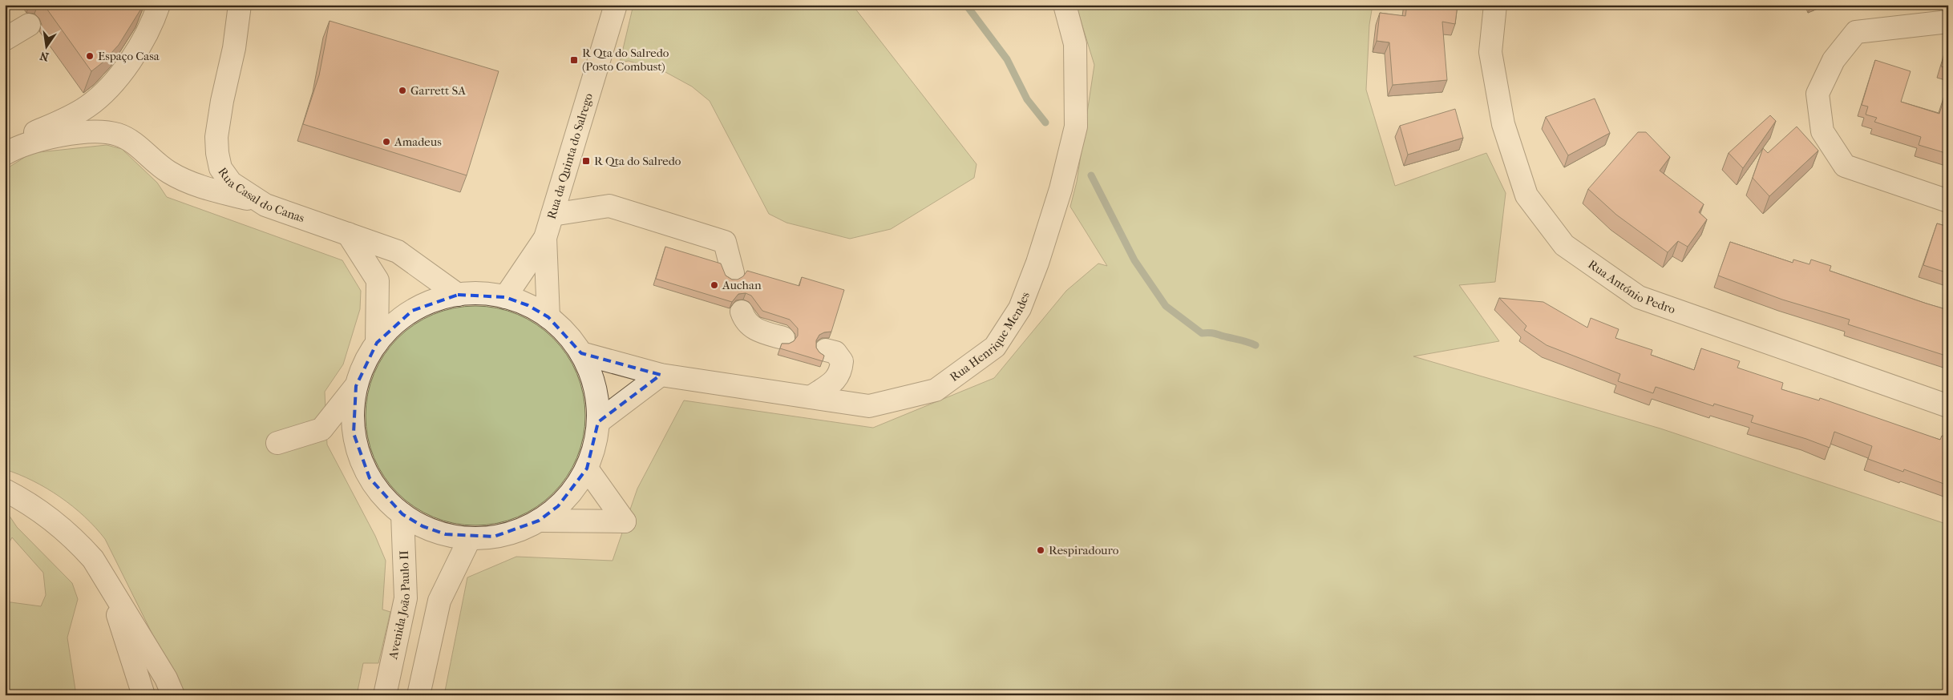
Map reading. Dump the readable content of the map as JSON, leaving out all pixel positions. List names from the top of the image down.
{
  "streets": {
    "street": [
      "Rua da Quinta do Salrego",
      "Rua Casal do Canas",
      "Rua António Pedro",
      "Rua Henrique Mendes",
      "Avenida João Paulo II"
    ]
  },
  "places": {
    "other": [
      "Espaço Casa",
      "Garrett SA",
      "Amadeus",
      "Auchan",
      "Respiradouro"
    ],
    "transit": ["R Qta do Salredo (Posto Combust)", "R Qta do Salredo"]
  },
  "north": "bottom"
}
